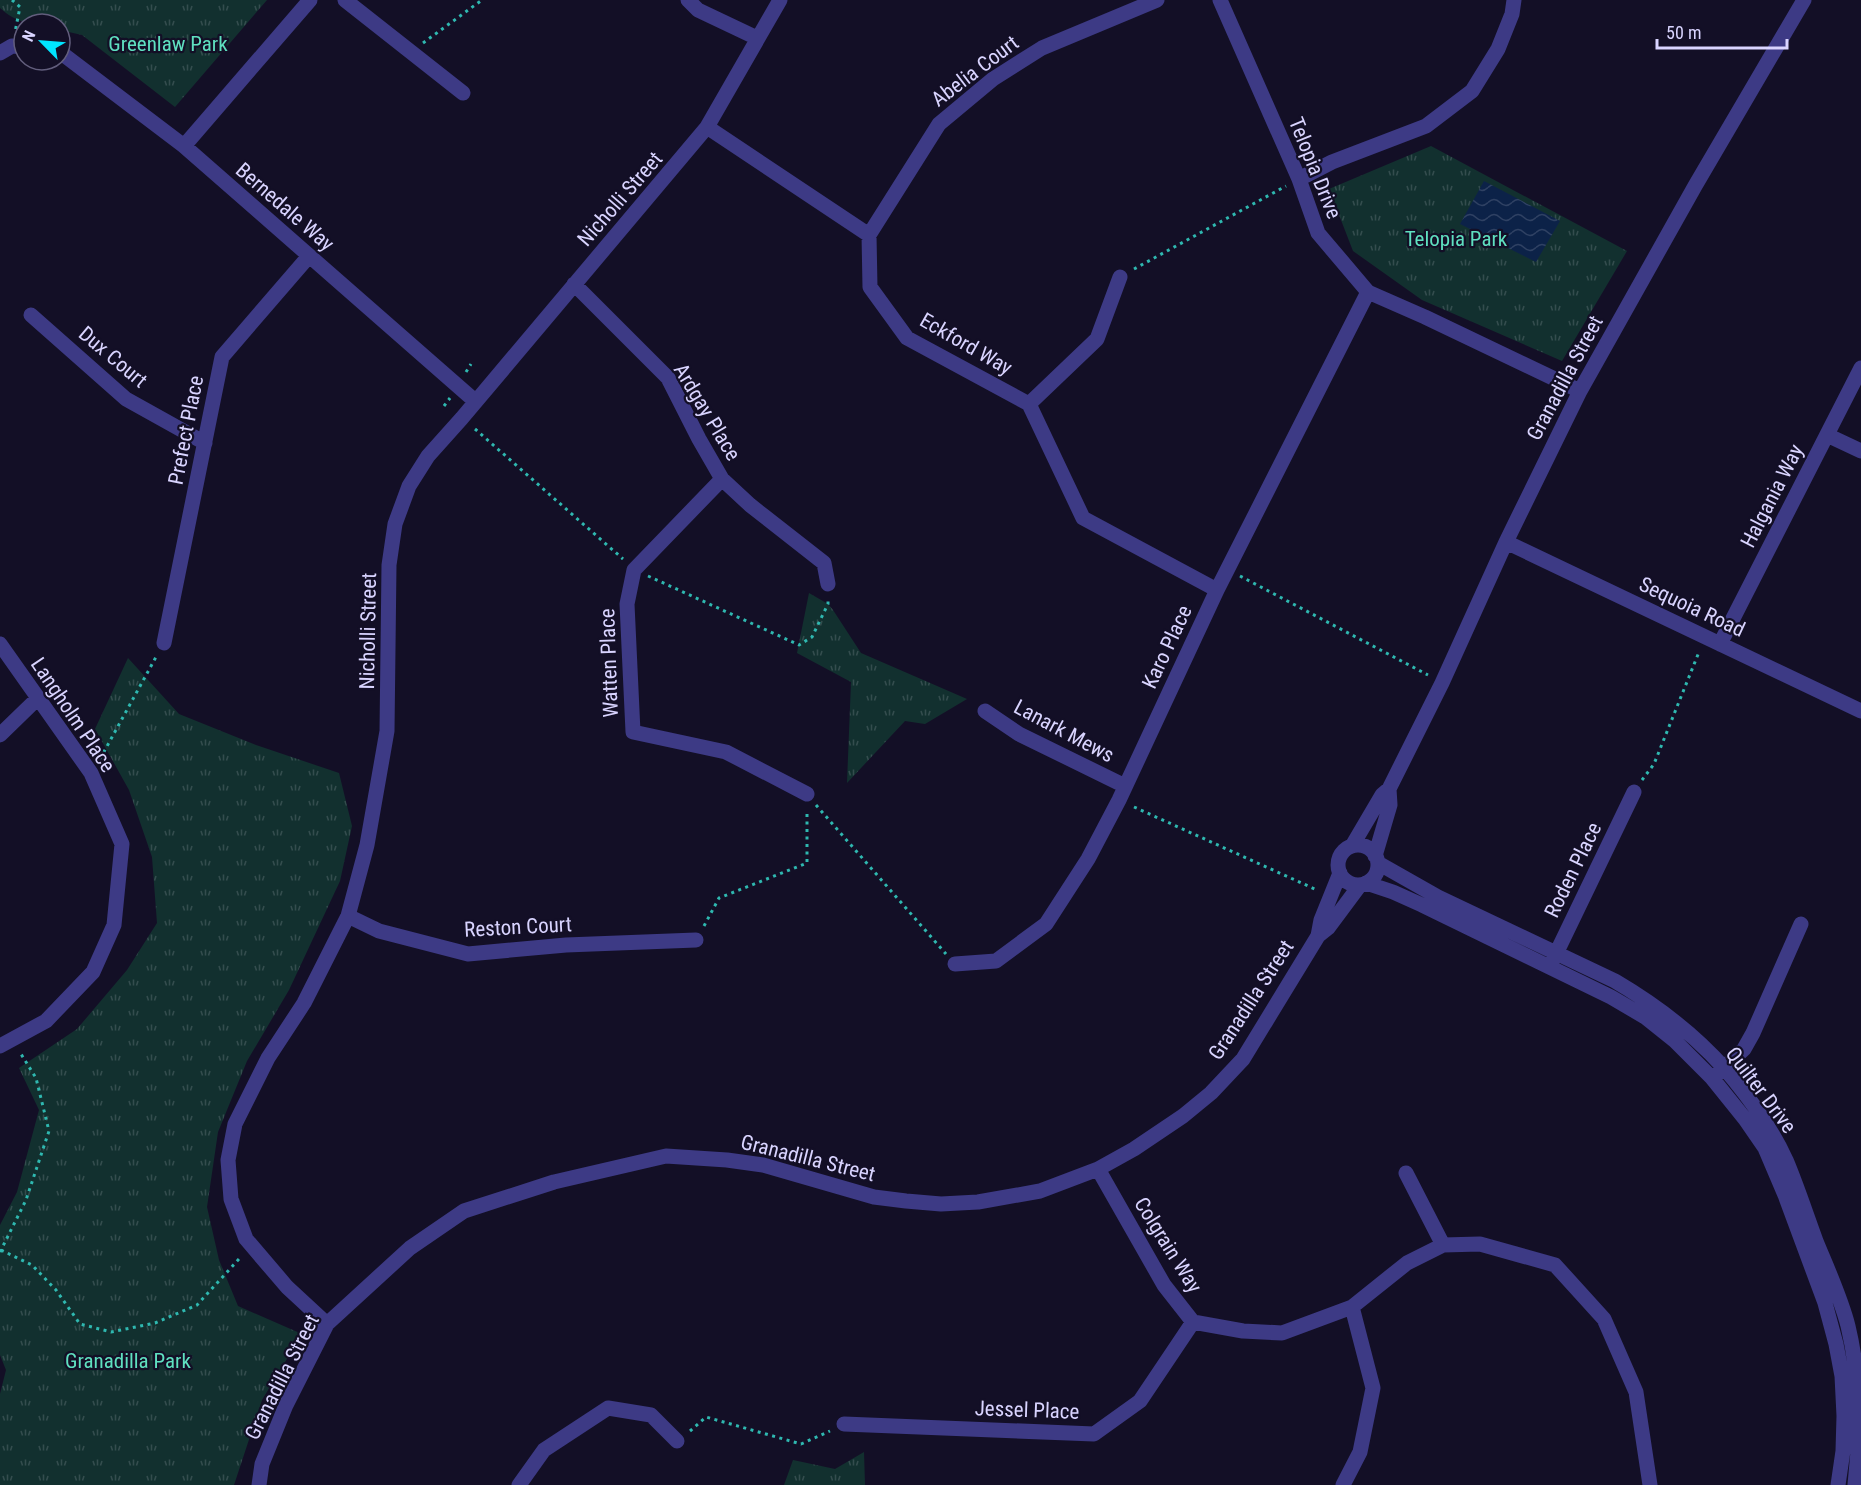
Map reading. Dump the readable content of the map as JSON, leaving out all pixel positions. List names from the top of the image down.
{
  "streets": {
    "street": [
      "Abelia Court",
      "Telopia Drive",
      "Nicholli Street",
      "Bernedale Way",
      "Eckford Way",
      "Dux Court",
      "Granadilla Street",
      "Ardgay Place",
      "Prefect Place",
      "Halgania Way",
      "Sequoia Road",
      "Karo Place",
      "Watten Place",
      "Langholm Place",
      "Lanark Mews",
      "Roden Place",
      "Reston Court",
      "Quilter Drive",
      "Colgrain Way",
      "Jessel Place"
    ]
  },
  "crossings": [
    ["Abelia Court", "Eckford Way"],
    ["Telopia Drive", "Granadilla Street"],
    ["Telopia Drive", "Karo Place"],
    ["Nicholli Street", "Bernedale Way"],
    ["Nicholli Street", "Granadilla Street"],
    ["Nicholli Street", "Ardgay Place"],
    ["Nicholli Street", "Reston Court"],
    ["Bernedale Way", "Prefect Place"],
    ["Dux Court", "Prefect Place"],
    ["Granadilla Street", "Sequoia Road"],
    ["Granadilla Street", "Quilter Drive"],
    ["Granadilla Street", "Colgrain Way"],
    ["Halgania Way", "Sequoia Road"],
    ["Karo Place", "Lanark Mews"],
    ["Roden Place", "Quilter Drive"],
    ["Colgrain Way", "Jessel Place"]
  ],
  "parks": ["Greenlaw Park", "Telopia Park", "Granadilla Park"],
  "scale_bar": "50 m",
  "north": "top left"
}
